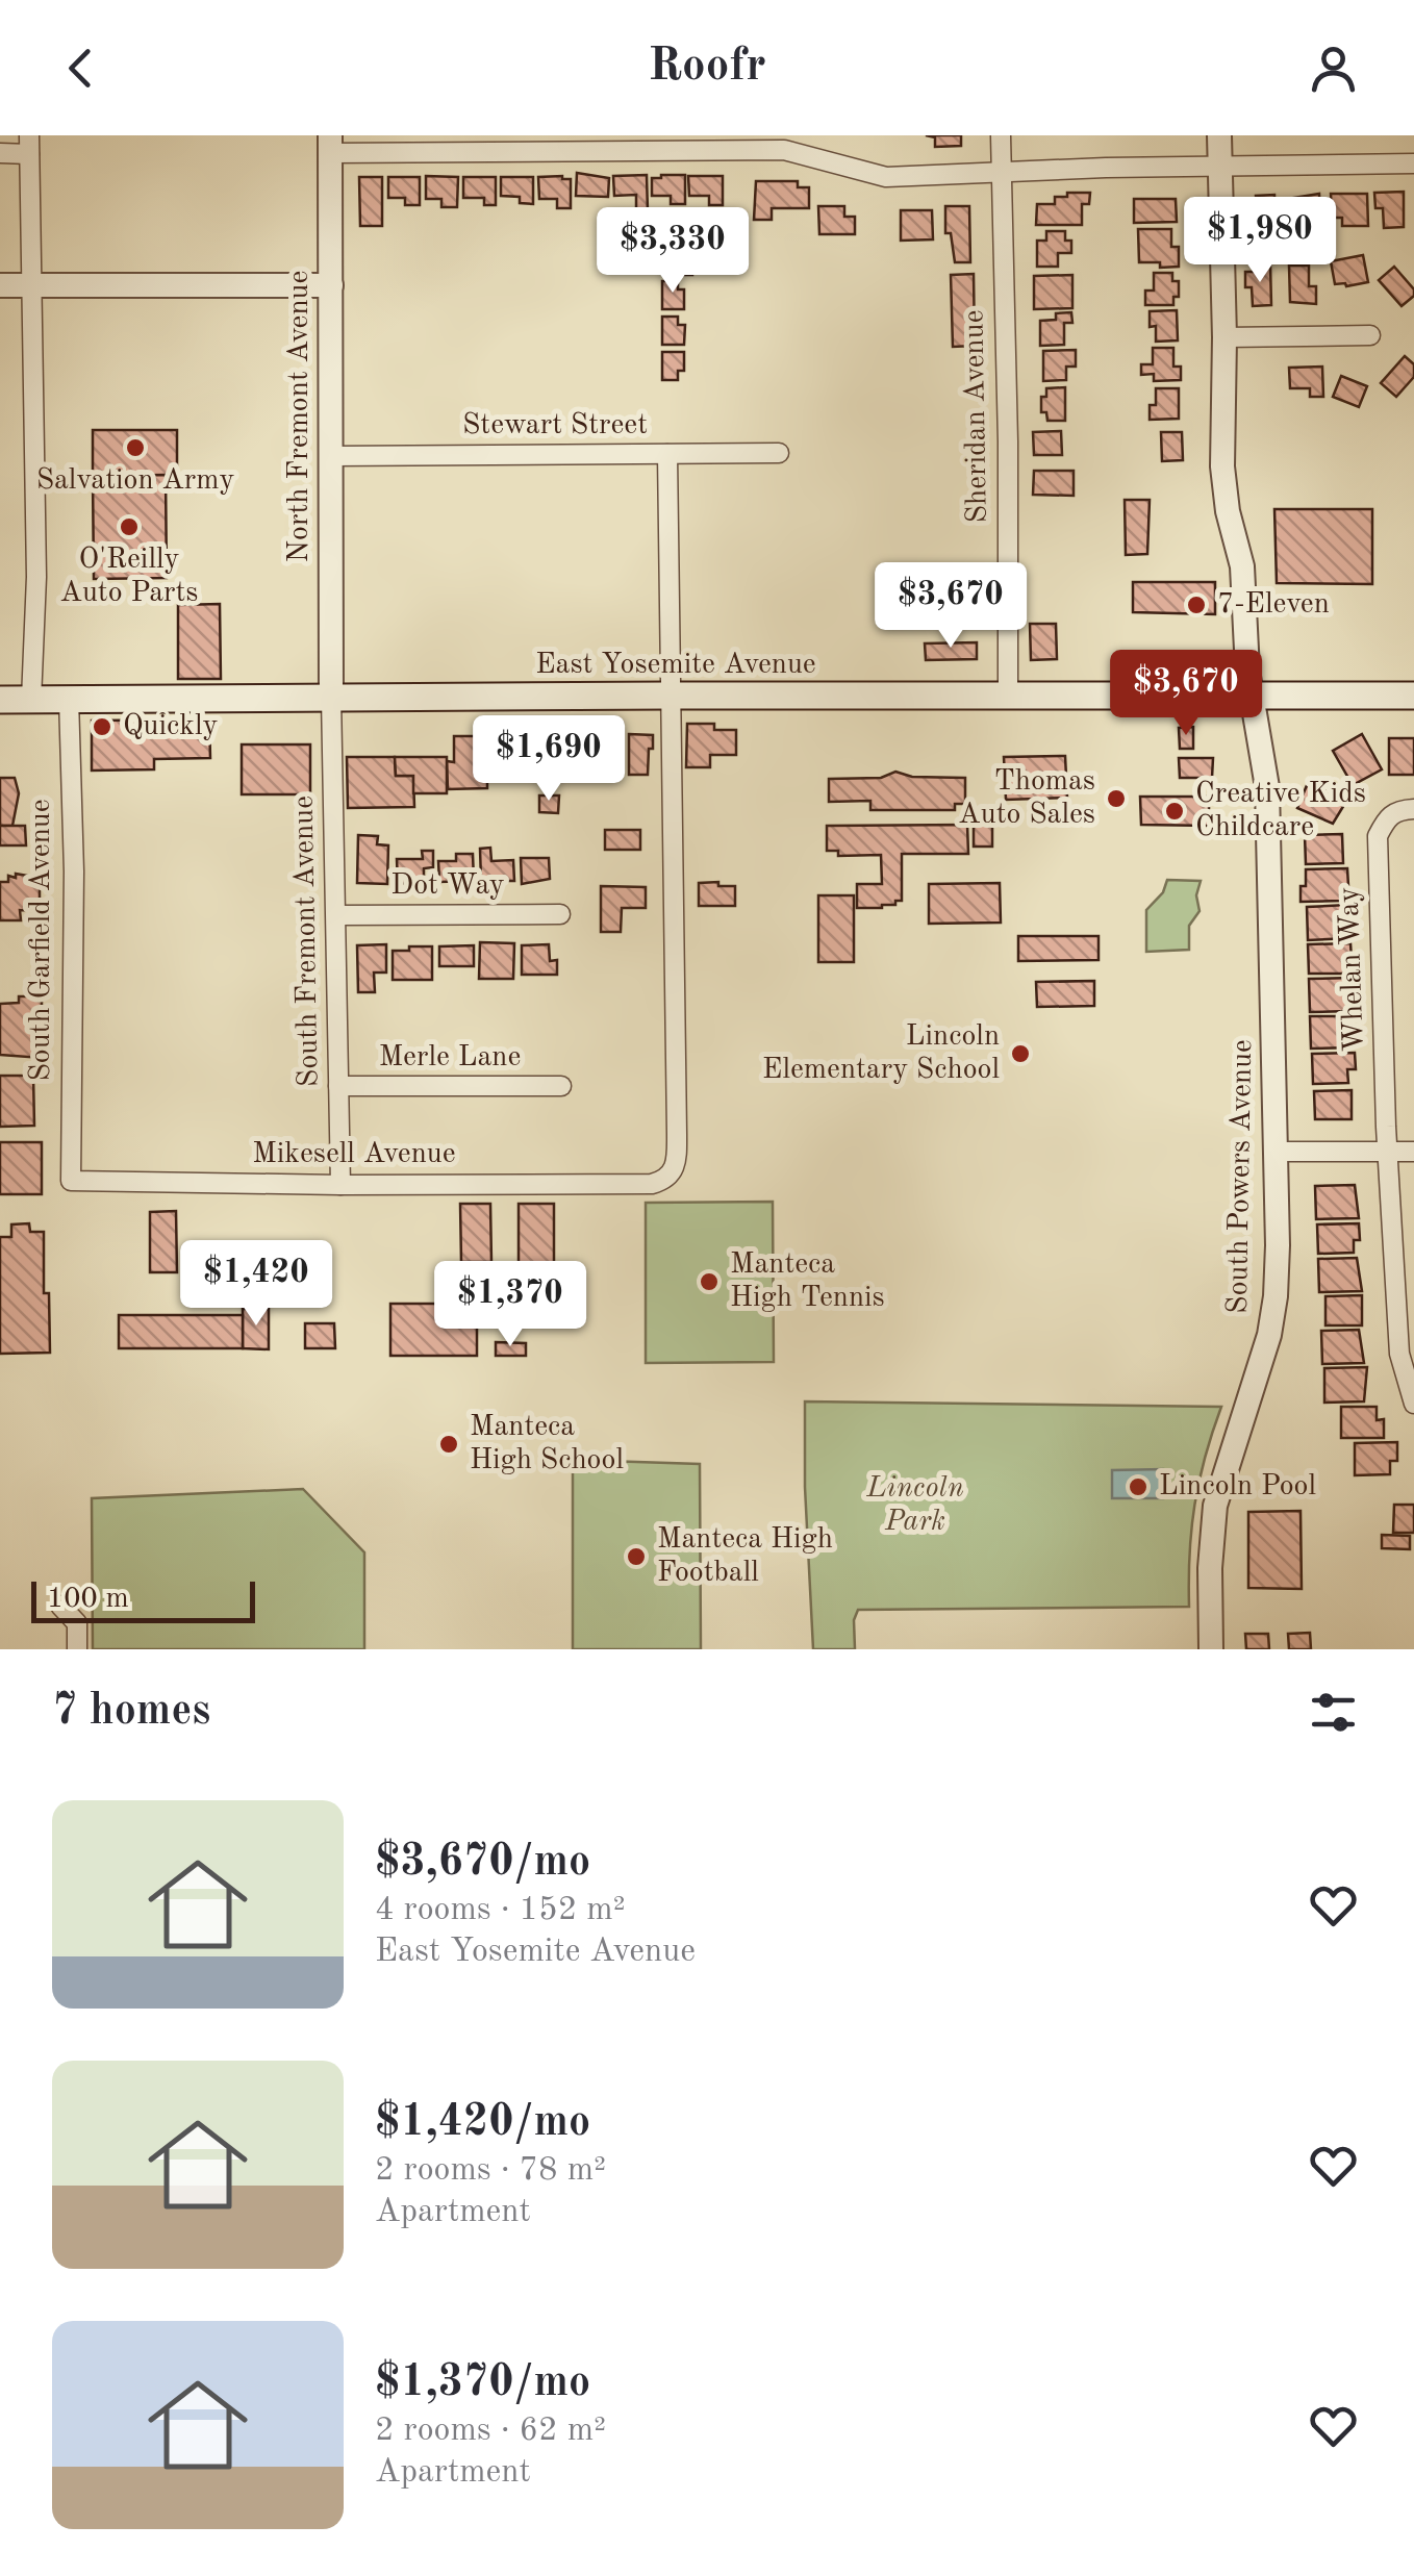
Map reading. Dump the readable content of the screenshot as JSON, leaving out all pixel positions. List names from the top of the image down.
{
  "streets": {
    "main road": ["East Yosemite Avenue"],
    "street": [
      "North Fremont Avenue",
      "Sheridan Avenue",
      "Stewart Street",
      "Dot Way",
      "South Garfield Avenue",
      "South Fremont Avenue",
      "Whelan Way",
      "Merle Lane",
      "Mikesell Avenue",
      "South Powers Avenue"
    ]
  },
  "crossings": [
    ["North Fremont Avenue", "Stewart Street"],
    ["North Fremont Avenue", "East Yosemite Avenue"],
    ["North Fremont Avenue", "South Fremont Avenue"],
    ["Sheridan Avenue", "East Yosemite Avenue"],
    ["East Yosemite Avenue", "South Garfield Avenue"],
    ["East Yosemite Avenue", "South Fremont Avenue"],
    ["East Yosemite Avenue", "Mikesell Avenue"],
    ["East Yosemite Avenue", "South Powers Avenue"],
    ["Dot Way", "South Fremont Avenue"],
    ["South Garfield Avenue", "Mikesell Avenue"],
    ["South Fremont Avenue", "Merle Lane"],
    ["South Fremont Avenue", "Mikesell Avenue"]
  ],
  "parks": ["Lincoln Park"],
  "places": [
    "Salvation Army",
    "O'Reilly Auto Parts",
    "7-Eleven",
    "Quickly",
    "Thomas Auto Sales",
    "Creative Kids Childcare",
    "Lincoln Elementary School",
    "Manteca High Tennis",
    "Manteca High School",
    "Lincoln Pool",
    "Manteca High Football"
  ],
  "scale_bar": "100 m",
  "page": {
    "header": "Roofr",
    "price": [
      "$1,980",
      "$3,330",
      "$3,670",
      "$3,670",
      "$1,690",
      "$1,420",
      "$1,370"
    ],
    "scale": "100 m",
    "heading": "7 homes",
    "list": [
      {
        "name": "$3,670/mo",
        "note": "4 rooms · 152 m² · East Yosemite Avenue"
      },
      {
        "name": "$1,420/mo",
        "note": "2 rooms · 78 m² · Apartment"
      },
      {
        "name": "$1,370/mo",
        "note": "2 rooms · 62 m² · Apartment"
      }
    ]
  }
}
